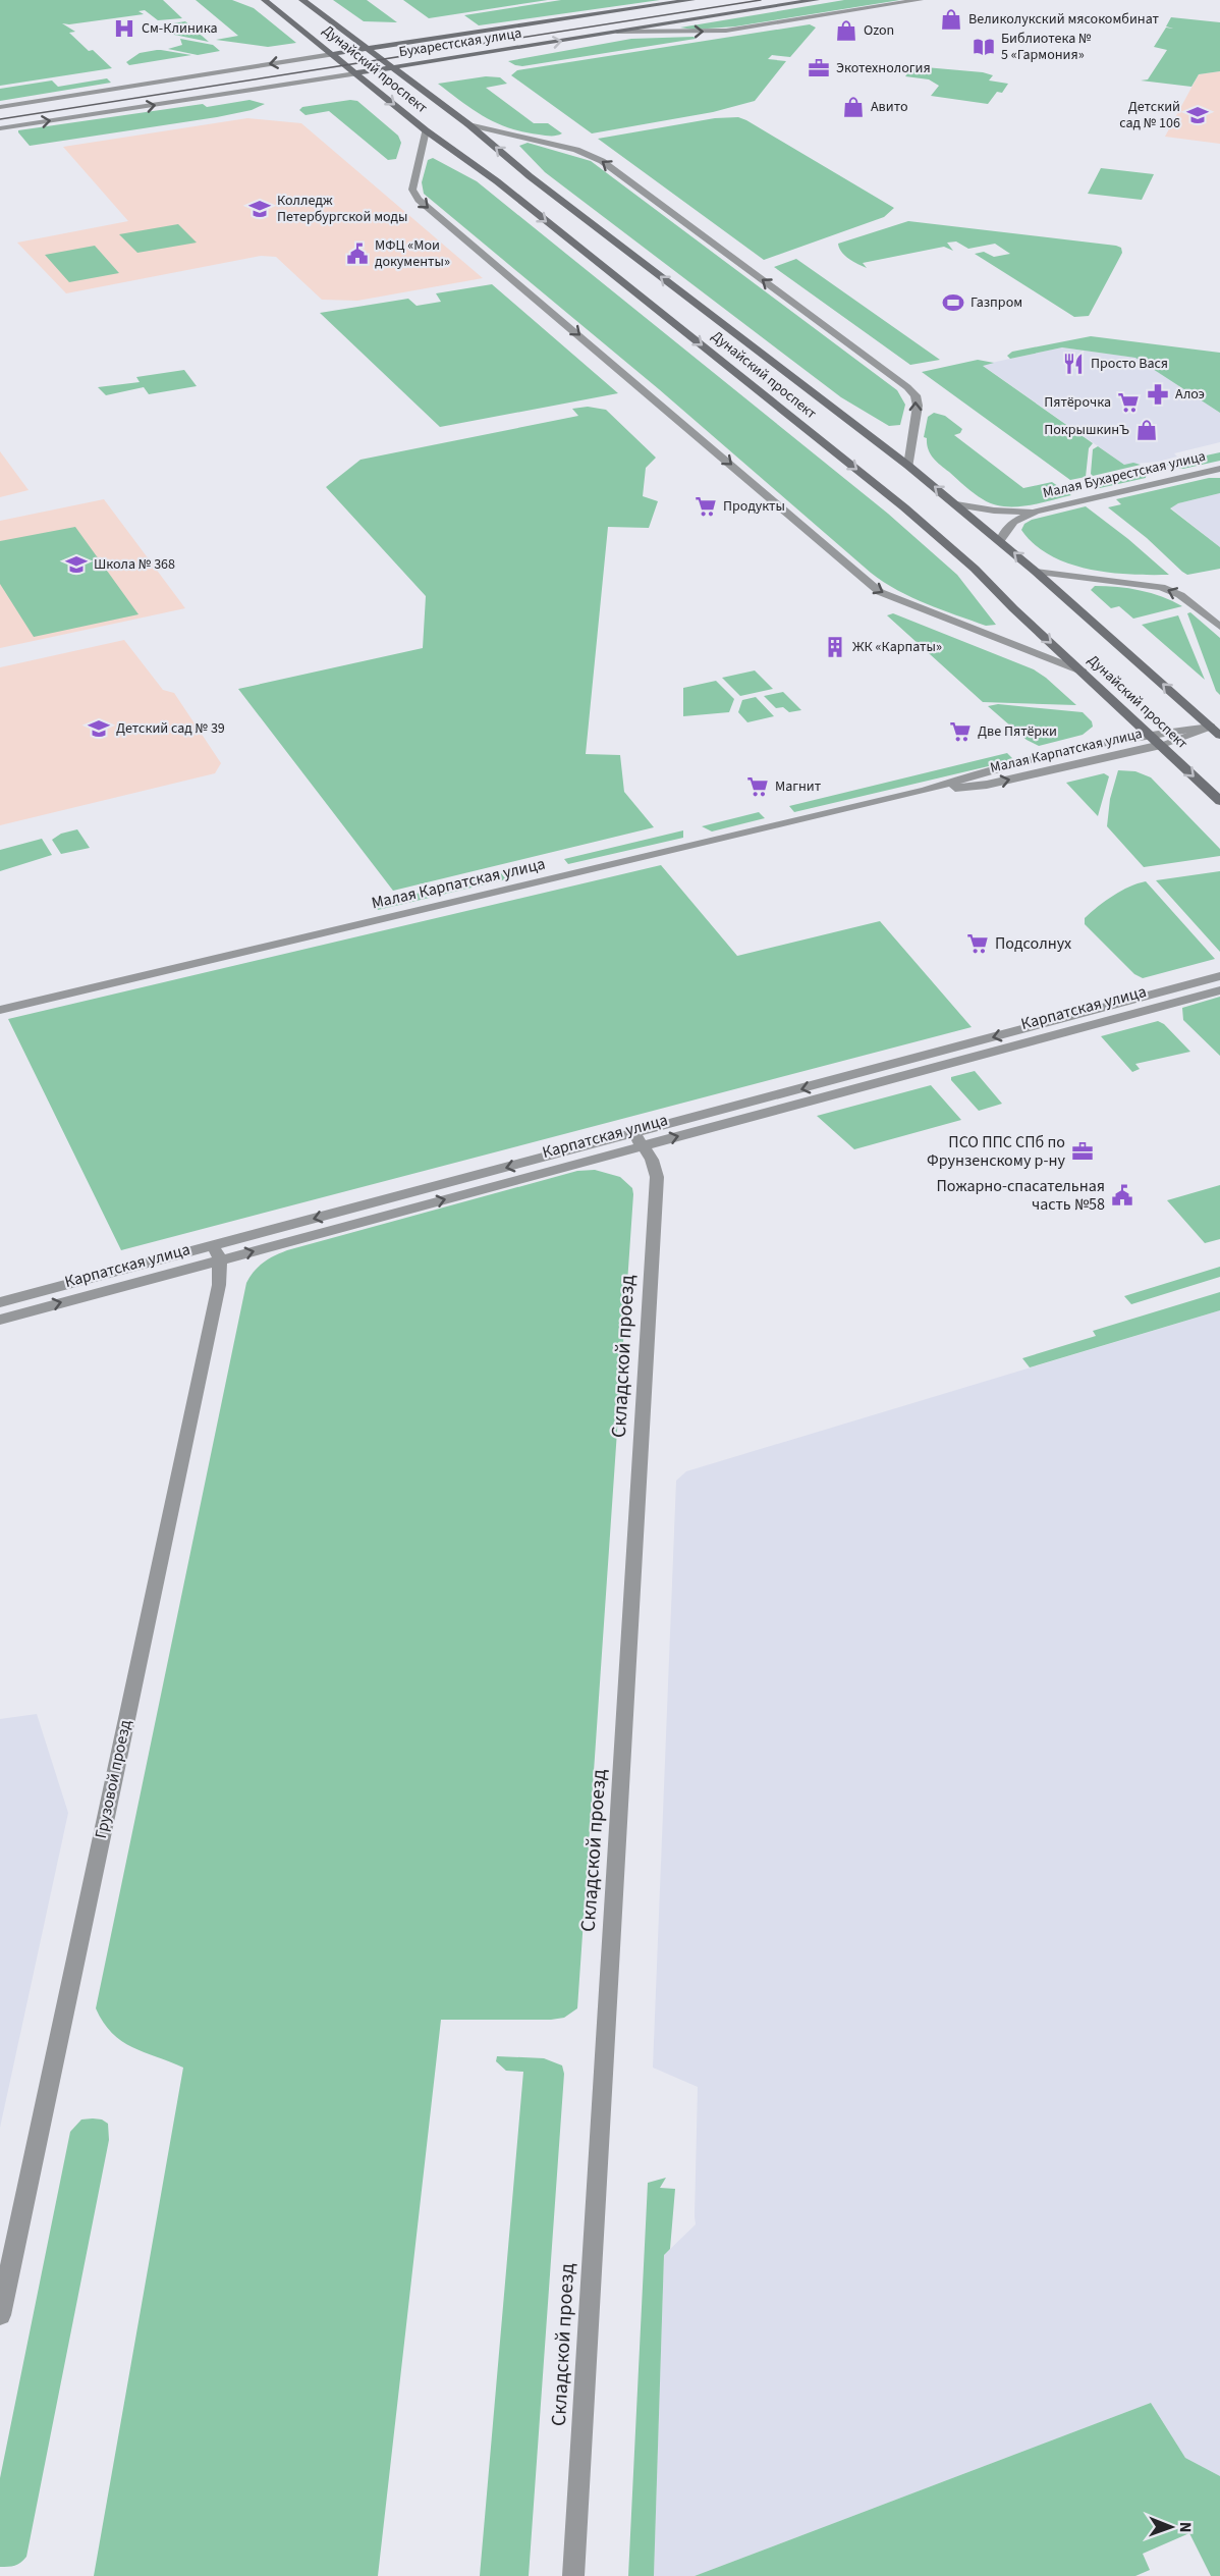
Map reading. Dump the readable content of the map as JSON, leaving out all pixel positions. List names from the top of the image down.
{
  "streets": {
    "main road": ["Бухарестская улица", "Дунайский проспект"],
    "street": [
      "Малая Бухарестская улица",
      "Малая Карпатская улица",
      "Карпатская улица",
      "Складской проезд",
      "Грузовой проезд"
    ]
  },
  "crossings": [
    ["Бухарестская улица", "Дунайский проспект"],
    ["Дунайский проспект", "Малая Бухарестская улица"],
    ["Дунайский проспект", "Малая Карпатская улица"],
    ["Карпатская улица", "Складской проезд"],
    ["Карпатская улица", "Грузовой проезд"]
  ],
  "places": {
    "shop": [
      "Великолукский мясокомбинат",
      "Ozon",
      "Авито",
      "ПокрышкинЪ"
    ],
    "hospital": ["См-Клиника"],
    "library": ["Библиотека № 5 «Гармония»"],
    "office": ["Экотехнология", "ПСО ППС СПб по Фрунзенскому р-ну"],
    "school or university": [
      "Детский сад № 106",
      "Колледж Петербургской моды",
      "Школа № 368",
      "Детский сад № 39"
    ],
    "public building": ["МФЦ «Мои документы»", "Пожарно-спасательная часть №58"],
    "sports": ["Газпром"],
    "restaurant": ["Просто Вася"],
    "pharmacy": ["Алоэ"],
    "supermarket": [
      "Пятёрочка",
      "Продукты",
      "Две Пятёрки",
      "Магнит",
      "Подсолнух"
    ],
    "building": ["ЖК «Карпаты»"]
  },
  "north": "right"
}
